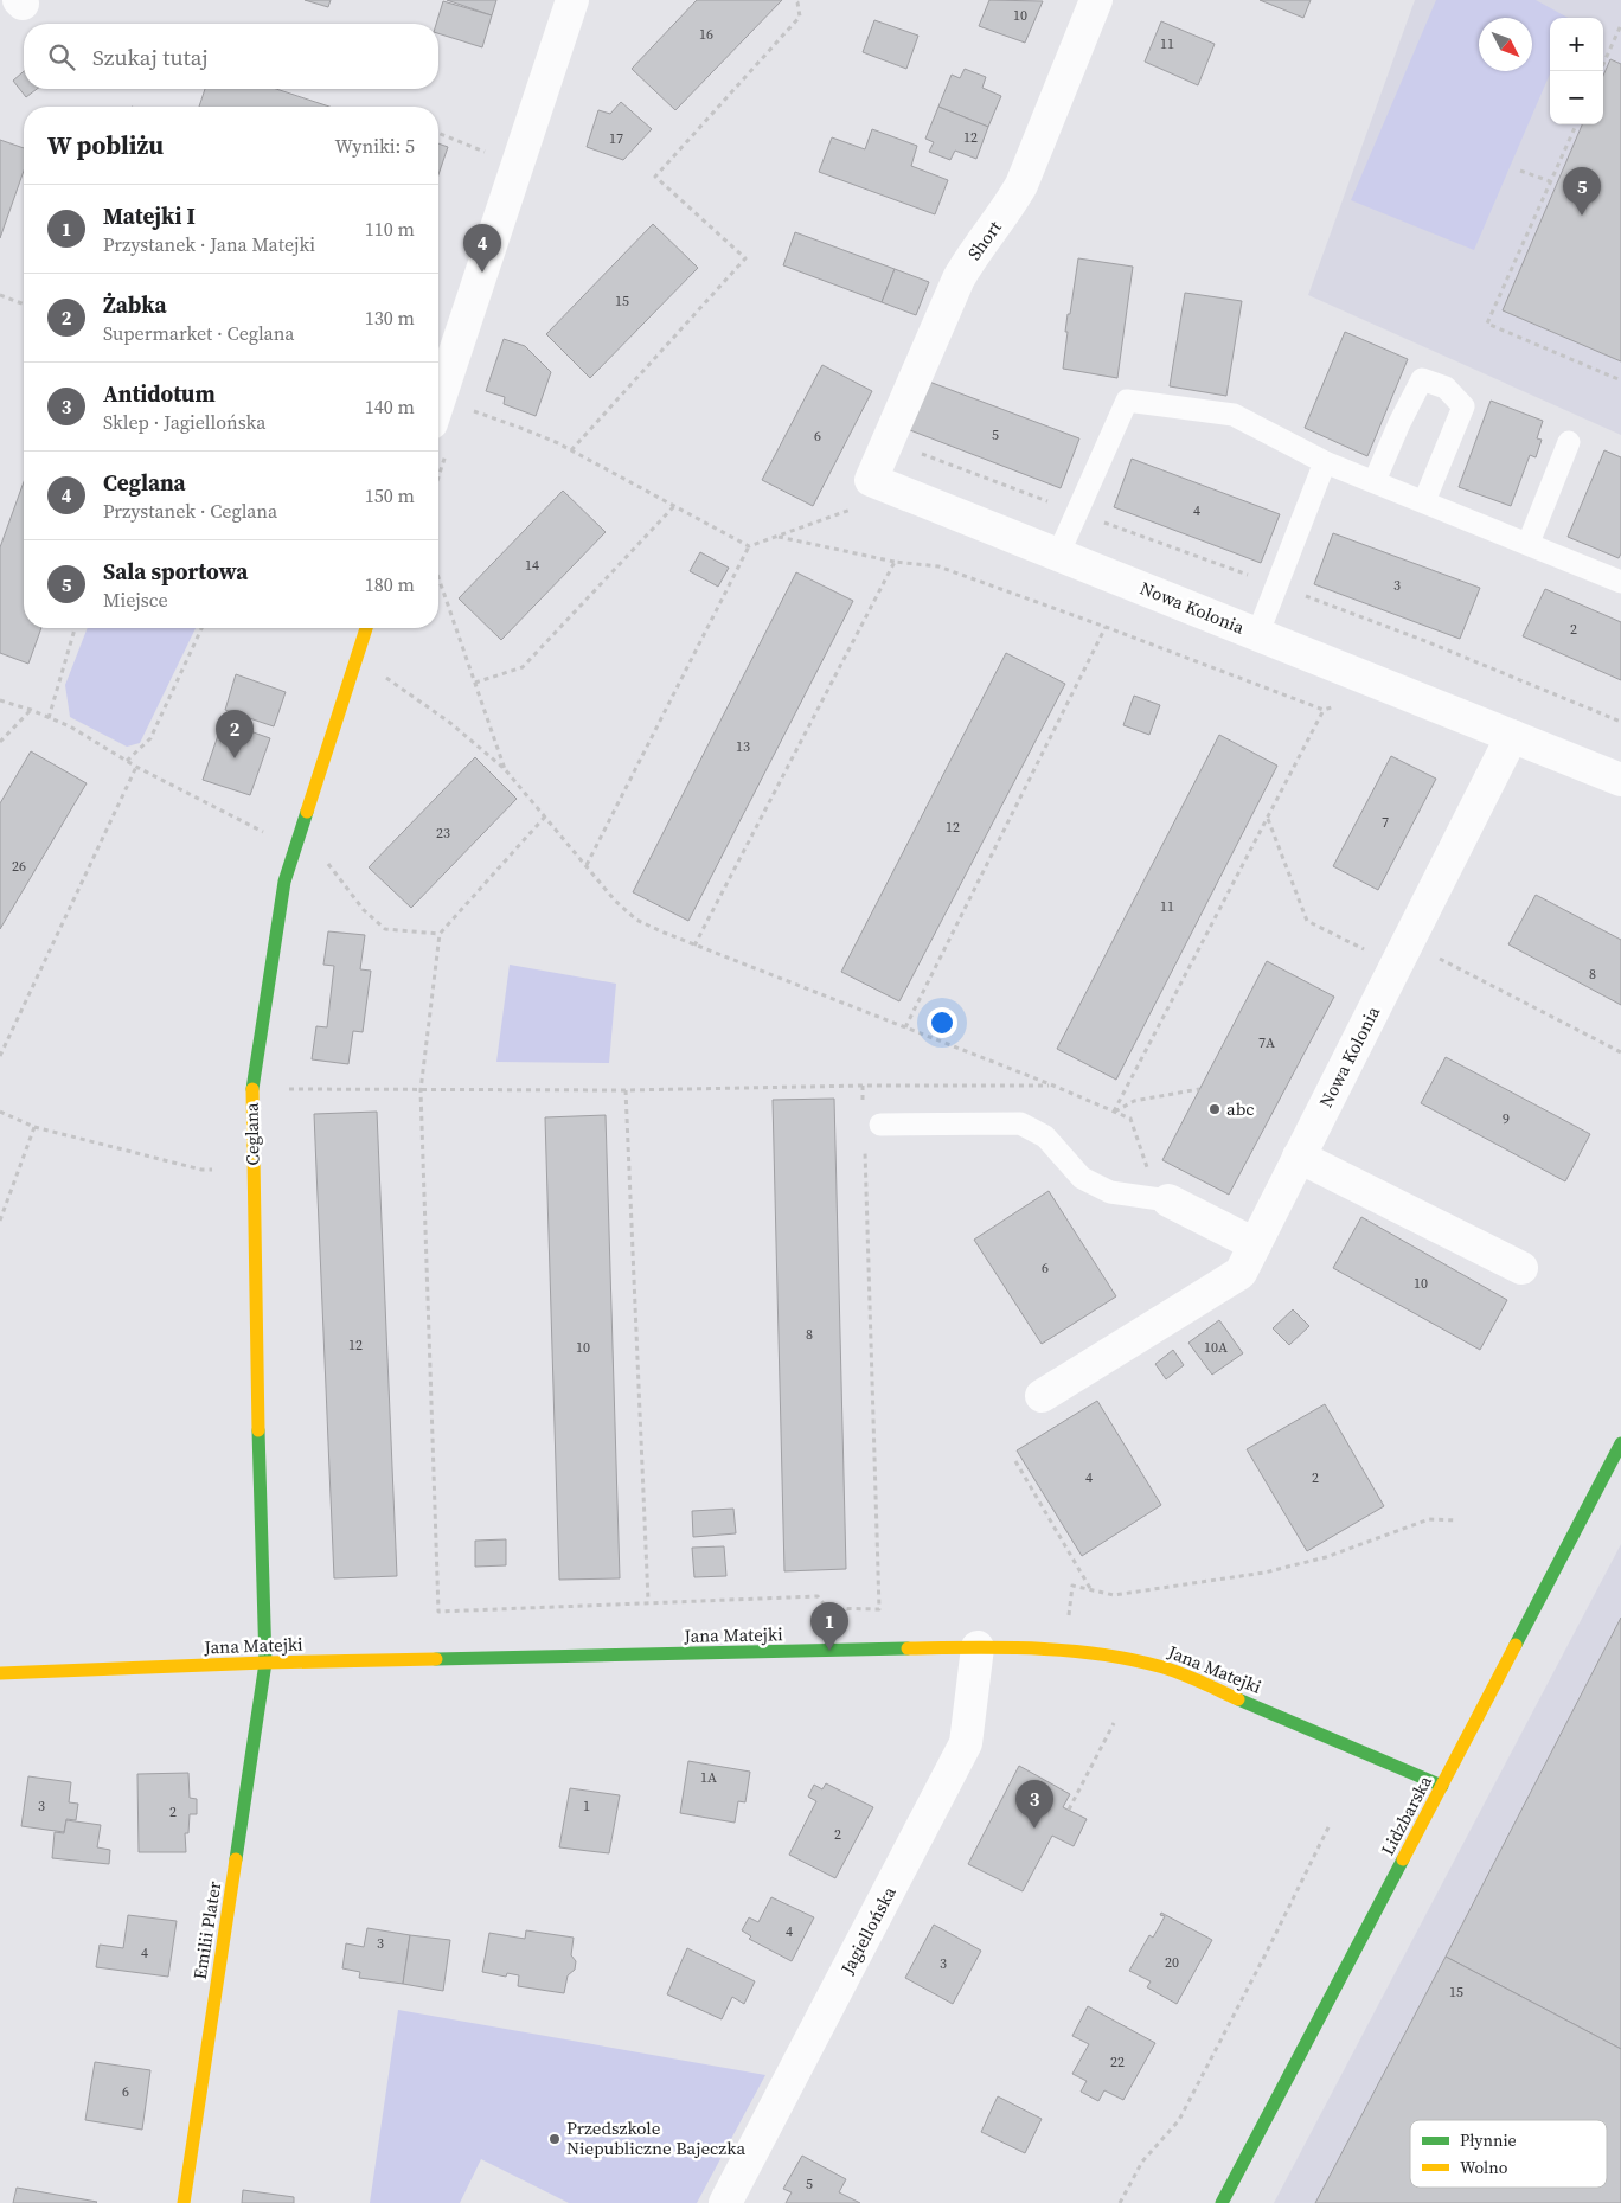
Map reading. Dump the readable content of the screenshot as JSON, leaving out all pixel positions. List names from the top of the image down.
{
  "streets": {
    "street": [
      "Short",
      "Nowa Kolonia",
      "Ceglana",
      "Jana Matejki",
      "Lidzbarska",
      "Emilii Plater",
      "Jagiellońska"
    ]
  },
  "crossings": [
    ["Short", "Nowa Kolonia"],
    ["Ceglana", "Jana Matejki"],
    ["Ceglana", "Emilii Plater"],
    ["Jana Matejki", "Lidzbarska"],
    ["Jana Matejki", "Emilii Plater"],
    ["Jana Matejki", "Jagiellońska"]
  ],
  "places": ["abc", "Przedszkole Niepubliczne Bajeczka"],
  "house_numbers": [
    "10",
    "16",
    "11",
    "12",
    "17",
    "15",
    "5",
    "6",
    "4",
    "14",
    "3",
    "2",
    "13",
    "7",
    "12",
    "23",
    "26",
    "11",
    "8",
    "7A",
    "9",
    "6",
    "10",
    "8",
    "12",
    "10",
    "10A",
    "4",
    "2",
    "1A",
    "3",
    "1",
    "2",
    "2",
    "4",
    "3",
    "4",
    "20",
    "3",
    "15",
    "22",
    "6",
    "5"
  ],
  "legend": ["Płynnie", "Wolno"],
  "north": "bottom right",
  "page": {
    "map_buttons": ["+", "−"],
    "search": "Szukaj tutaj",
    "heading": ["W pobliżu", "Wyniki: 5"],
    "pins": [
      "5",
      "4",
      "2",
      "1",
      "3"
    ],
    "list": [
      {
        "mark": "1",
        "name": "Matejki I",
        "note": "Przystanek · Jana Matejki",
        "value": "110 m"
      },
      {
        "mark": "2",
        "name": "Żabka",
        "note": "Supermarket · Ceglana",
        "value": "130 m"
      },
      {
        "mark": "3",
        "name": "Antidotum",
        "note": "Sklep · Jagiellońska",
        "value": "140 m"
      },
      {
        "mark": "4",
        "name": "Ceglana",
        "note": "Przystanek · Ceglana",
        "value": "150 m"
      },
      {
        "mark": "5",
        "name": "Sala sportowa",
        "note": "Miejsce",
        "value": "180 m"
      }
    ]
  }
}
